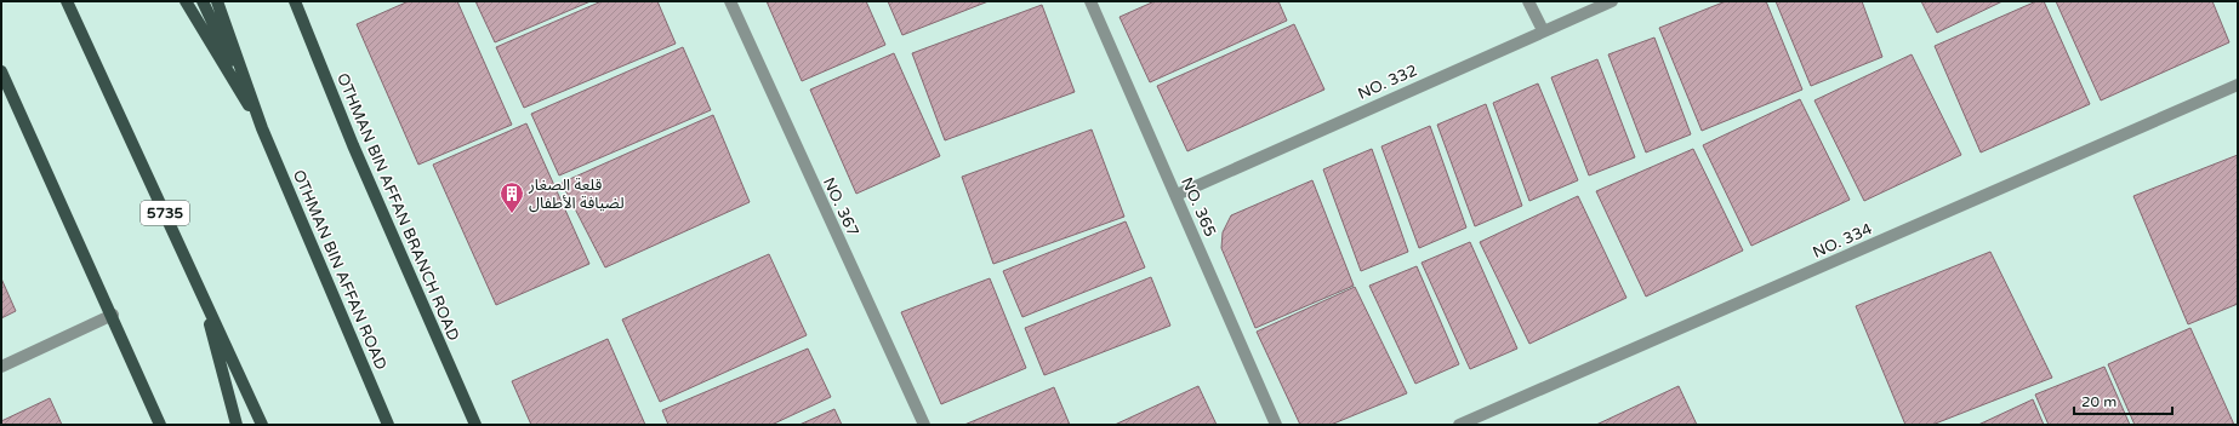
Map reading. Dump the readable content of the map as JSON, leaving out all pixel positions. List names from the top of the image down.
{
  "streets": {
    "main road": ["OTHMAN BIN AFFAN BRANCH ROAD", "5735", "OTHMAN BIN AFFAN ROAD"],
    "street": [
      "NO. 332",
      "NO. 367",
      "NO. 365",
      "NO. 334"
    ]
  },
  "crossings": [
    ["NO. 332", "NO. 365"]
  ],
  "places": {
    "building": ["قلعة الصغار لضيافة الأطفال"]
  },
  "scale_bar": "20 m"
}
